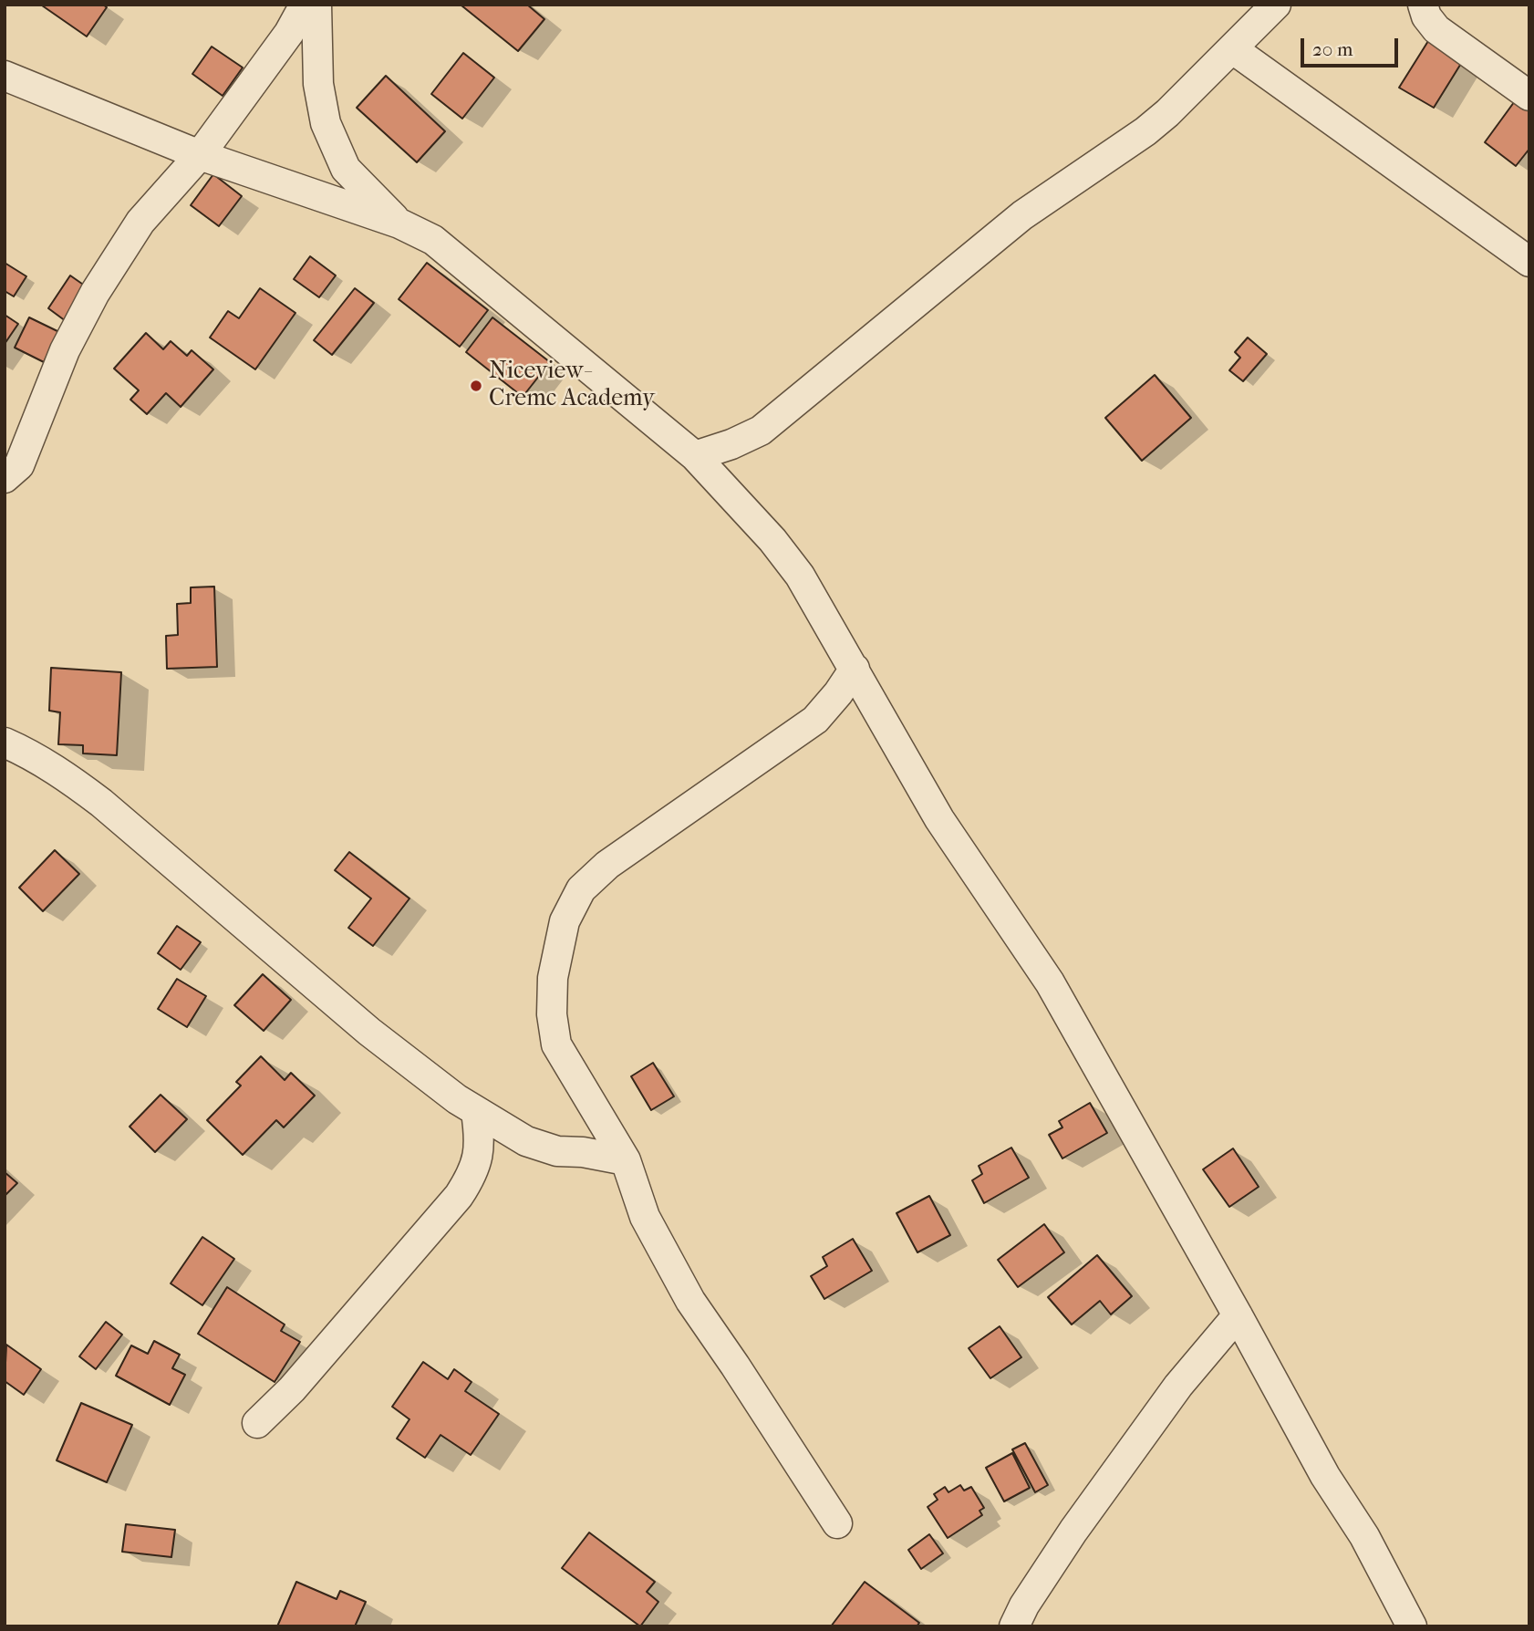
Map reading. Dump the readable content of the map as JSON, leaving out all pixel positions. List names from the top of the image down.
{
  "places": ["Niceview- Cremc Academy"],
  "scale_bar": "20 m"
}
